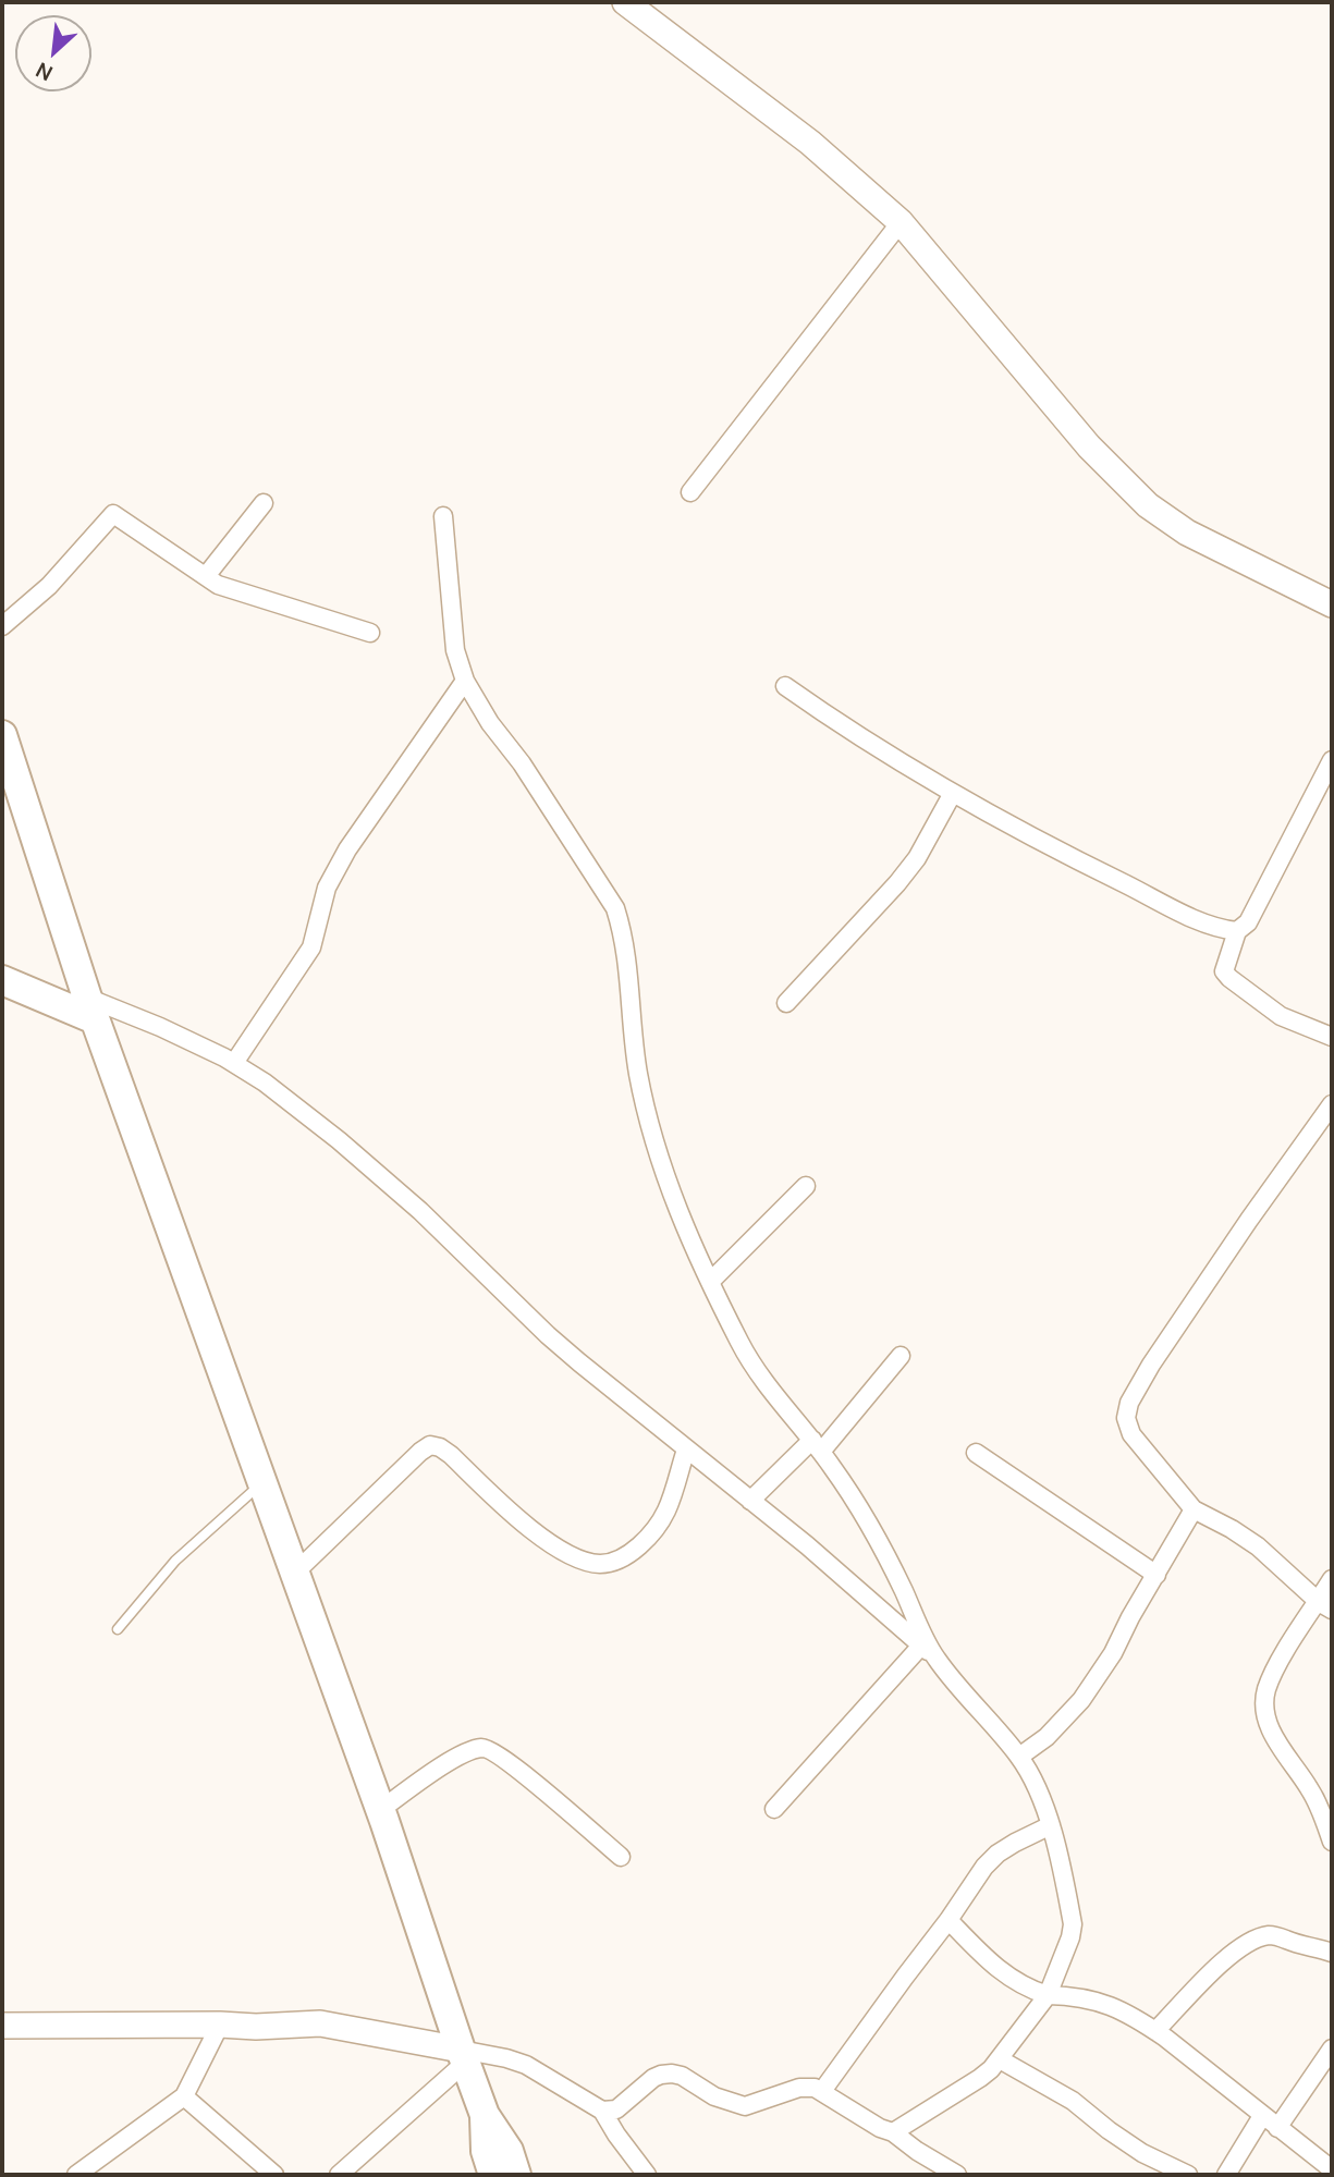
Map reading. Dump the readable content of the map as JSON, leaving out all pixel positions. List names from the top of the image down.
{
  "north": "bottom left"
}
